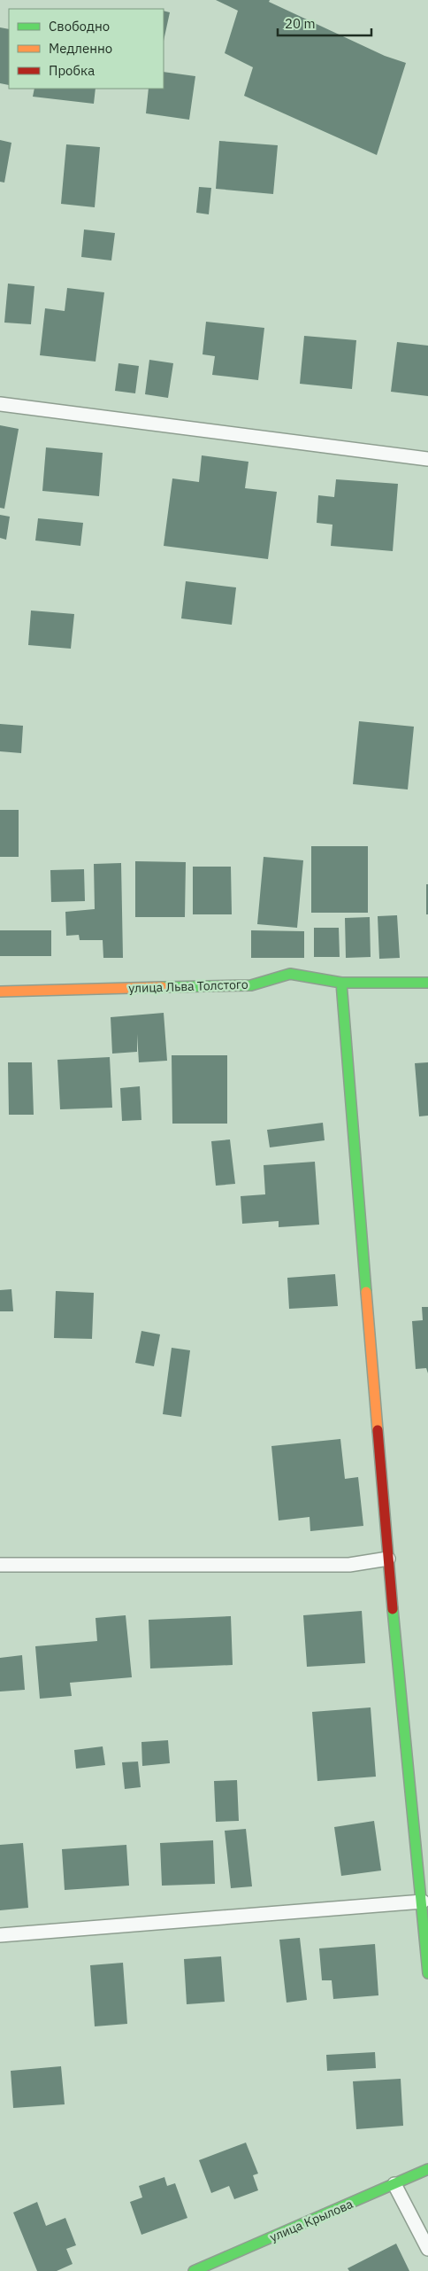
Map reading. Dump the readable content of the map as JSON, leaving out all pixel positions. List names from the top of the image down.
{
  "streets": {
    "street": ["улица Льва Толстого", "улица Крылова"]
  },
  "legend": ["Свободно", "Медленно", "Пробка"],
  "scale_bar": "20 m"
}
